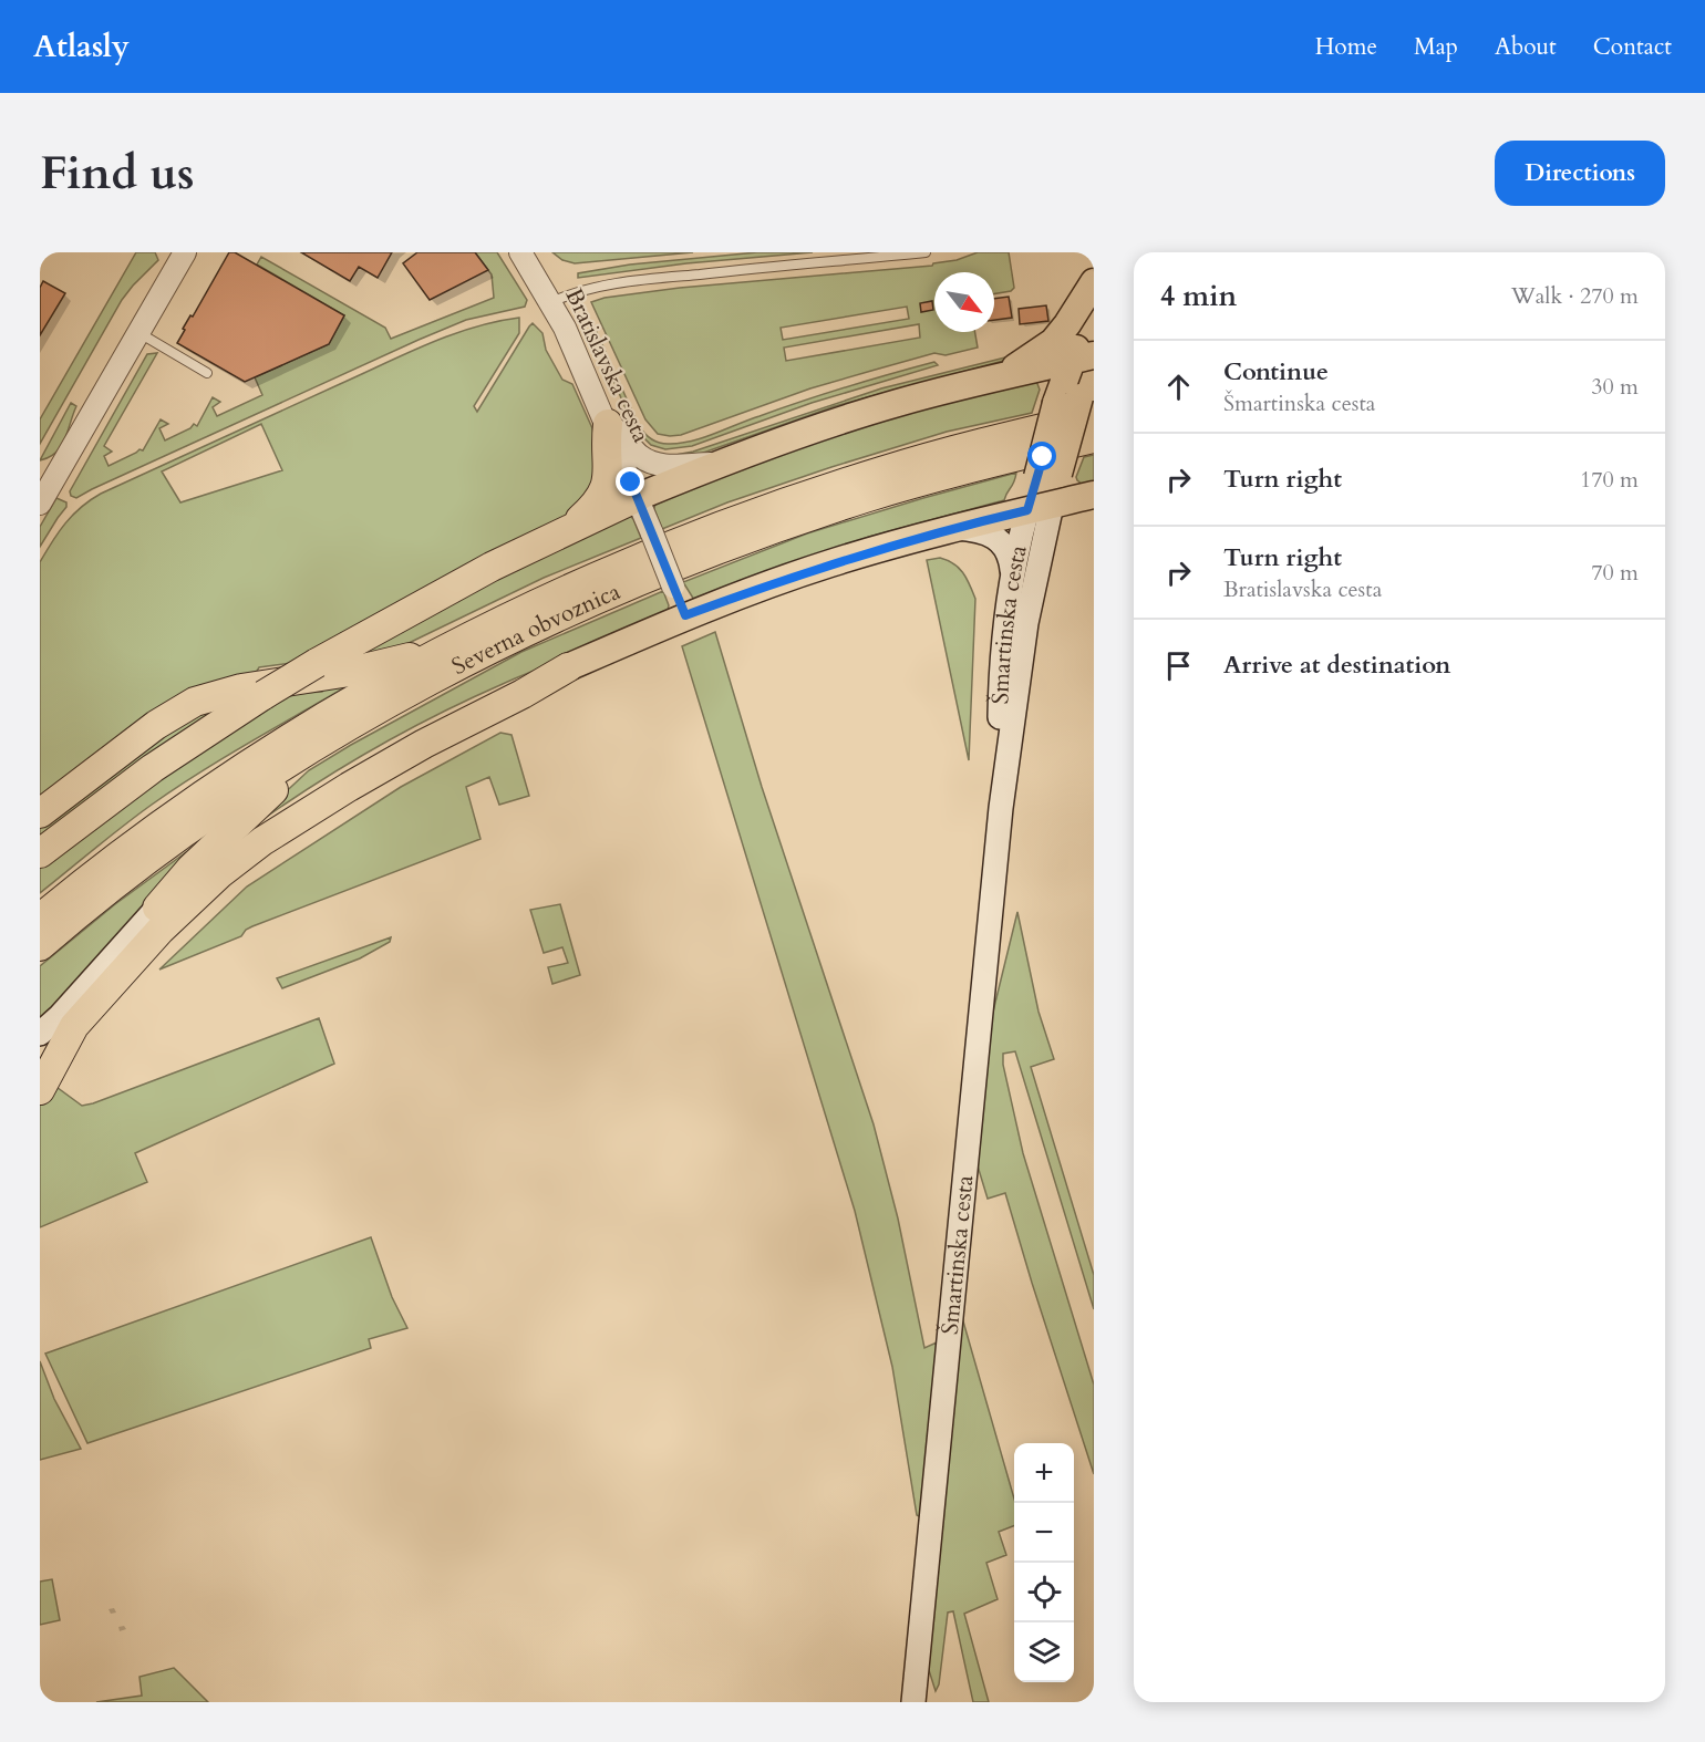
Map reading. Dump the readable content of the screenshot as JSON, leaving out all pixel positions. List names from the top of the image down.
{
  "streets": {
    "highway": ["Severna obvoznica"],
    "main road": ["Šmartinska cesta"],
    "street": ["Bratislavska cesta"]
  },
  "crossings": [
    ["Šmartinska cesta", "Severna obvoznica"]
  ],
  "north": "bottom right",
  "page": {
    "header": "Atlasly",
    "nav": [
      "Home",
      "Map",
      "About",
      "Contact"
    ],
    "buttons": "Directions",
    "title": "Find us",
    "heading": ["4 min", "Walk · 270 m"],
    "list": [
      ["Continue", "Šmartinska cesta", "30 m"],
      ["Turn right", "170 m"],
      ["Turn right", "Bratislavska cesta", "70 m"],
      "Arrive at destination"
    ],
    "map_buttons": ["+", "−"]
  }
}
